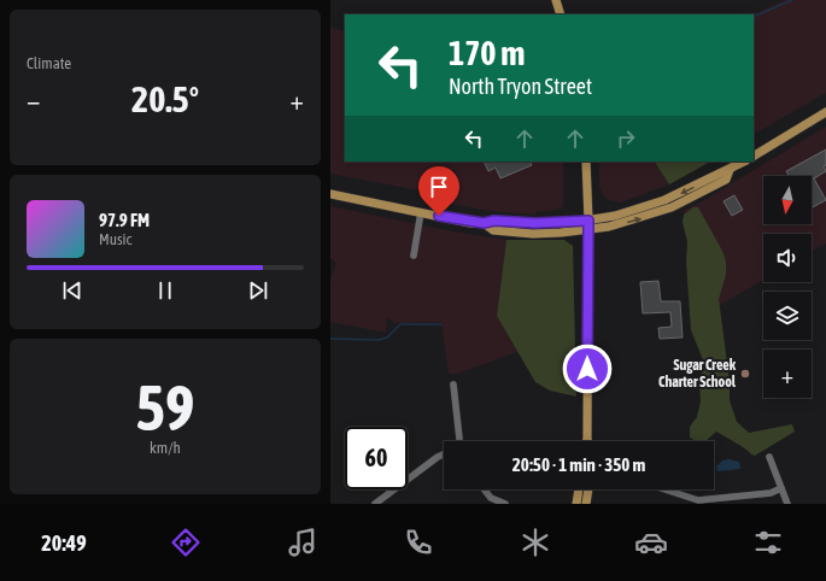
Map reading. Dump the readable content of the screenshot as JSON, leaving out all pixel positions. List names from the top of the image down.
{
  "places": ["Sugar Creek Charter School"],
  "north": "bottom",
  "page": {
    "tile": [
      "Climate",
      ["59", "km/h"]
    ],
    "turn": ["170 m", "North Tryon Street"],
    "heat": ["−", "20.5°", "+"],
    "map_buttons": "+",
    "song": ["97.9 FM", "Music"],
    "limit": "60",
    "trip": "20:50 · 1 min · 350 m",
    "tabs": "20:49"
  }
}
